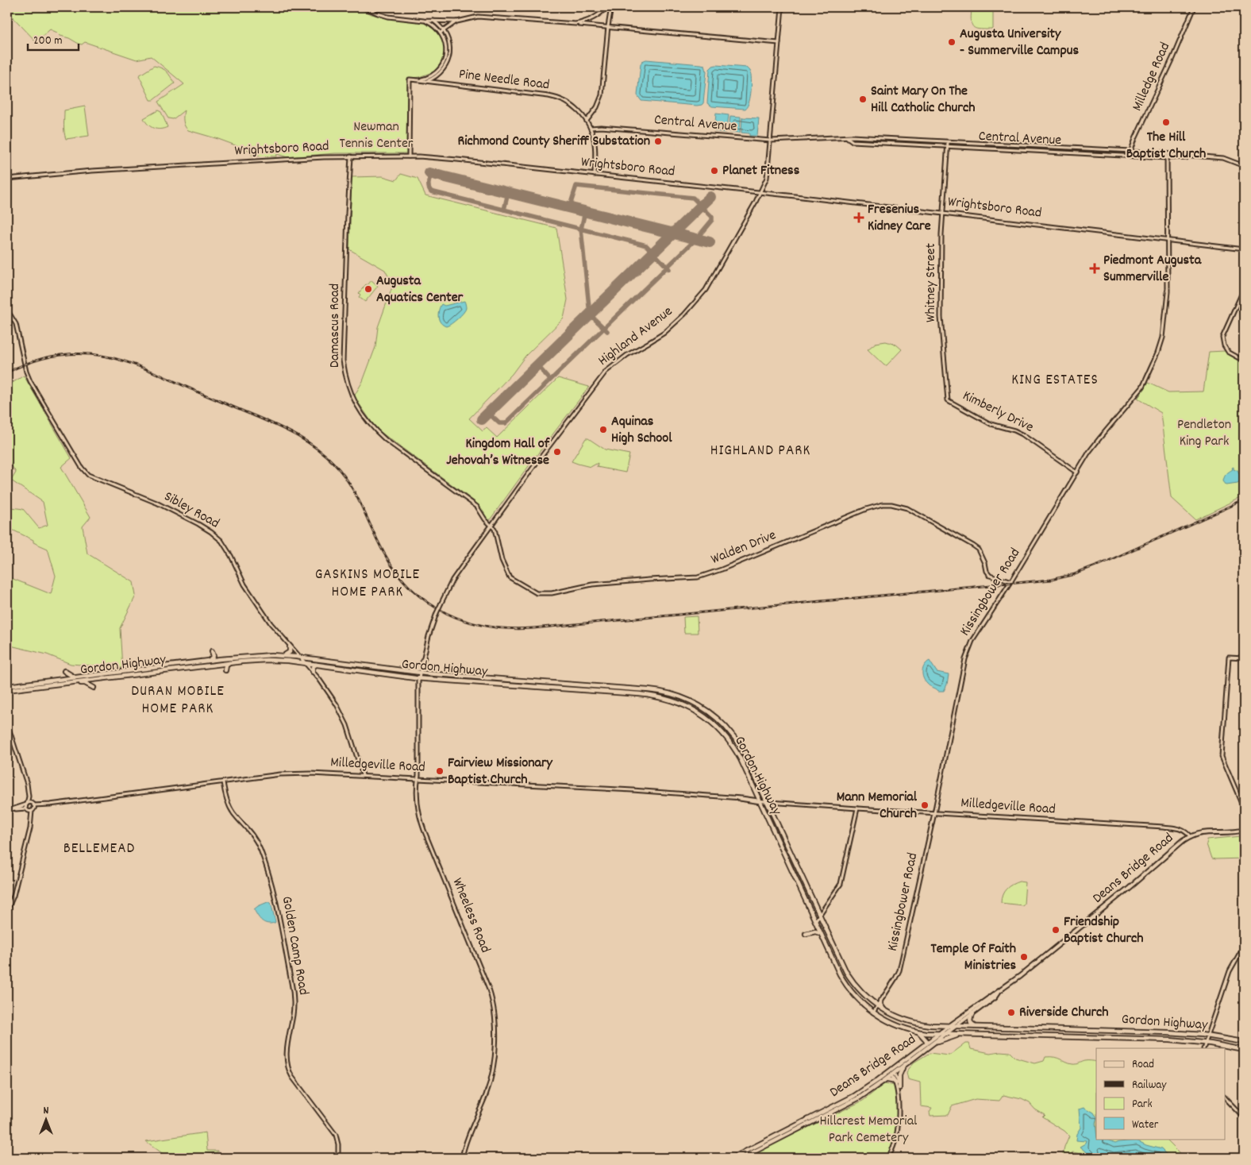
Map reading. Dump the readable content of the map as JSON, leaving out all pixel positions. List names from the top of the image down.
{
  "streets": {
    "highway": ["Gordon Highway", "Deans Bridge Road"],
    "street": [
      "Milledge Road",
      "Pine Needle Road",
      "Central Avenue",
      "Wrightsboro Road",
      "Whitney Street",
      "Damascus Road",
      "Highland Avenue",
      "Kimberly Drive",
      "Sibley Road",
      "Walden Drive",
      "Kissingbower Road",
      "Milledgeville Road",
      "Wheeless Road",
      "Golden Camp Road"
    ]
  },
  "crossings": [
    ["Milledge Road", "Central Avenue"],
    ["Pine Needle Road", "Central Avenue"],
    ["Pine Needle Road", "Wrightsboro Road"],
    ["Central Avenue", "Whitney Street"],
    ["Central Avenue", "Highland Avenue"],
    ["Central Avenue", "Kissingbower Road"],
    ["Wrightsboro Road", "Whitney Street"],
    ["Wrightsboro Road", "Damascus Road"],
    ["Wrightsboro Road", "Highland Avenue"],
    ["Wrightsboro Road", "Kissingbower Road"],
    ["Whitney Street", "Kimberly Drive"],
    ["Damascus Road", "Highland Avenue"],
    ["Damascus Road", "Walden Drive"],
    ["Highland Avenue", "Walden Drive"],
    ["Highland Avenue", "Gordon Highway"],
    ["Highland Avenue", "Wheeless Road"],
    ["Kimberly Drive", "Kissingbower Road"],
    ["Sibley Road", "Gordon Highway"],
    ["Sibley Road", "Milledgeville Road"],
    ["Walden Drive", "Kissingbower Road"],
    ["Kissingbower Road", "Gordon Highway"],
    ["Kissingbower Road", "Milledgeville Road"],
    ["Gordon Highway", "Milledgeville Road"],
    ["Gordon Highway", "Deans Bridge Road"],
    ["Gordon Highway", "Wheeless Road"],
    ["Milledgeville Road", "Deans Bridge Road"],
    ["Milledgeville Road", "Wheeless Road"],
    ["Milledgeville Road", "Golden Camp Road"]
  ],
  "districts": [
    "KING ESTATES",
    "HIGHLAND PARK",
    "GASKINS MOBILE HOME PARK",
    "DURAN MOBILE HOME PARK",
    "BELLEMEAD"
  ],
  "parks": ["Newman Tennis Center", "Pendleton King Park", "Hillcrest Memorial Park Cemetery"],
  "places": {
    "other": [
      "Augusta University - Summerville Campus",
      "Saint Mary On The Hill Catholic Church",
      "The Hill Baptist Church",
      "Richmond County Sheriff Substation",
      "Planet Fitness",
      "Augusta Aquatics Center",
      "Aquinas High School",
      "Kingdom Hall of Jehovah’s Witnesse",
      "Fairview Missionary Baptist Church",
      "Mann Memorial Church",
      "Friendship Baptist Church",
      "Temple Of Faith Ministries",
      "Riverside Church"
    ],
    "health": ["Fresenius Kidney Care", "Piedmont Augusta Summerville"]
  },
  "legend": [
    "Road",
    "Railway",
    "Park",
    "Water"
  ],
  "scale_bar": "200 m",
  "north": "top"
}
